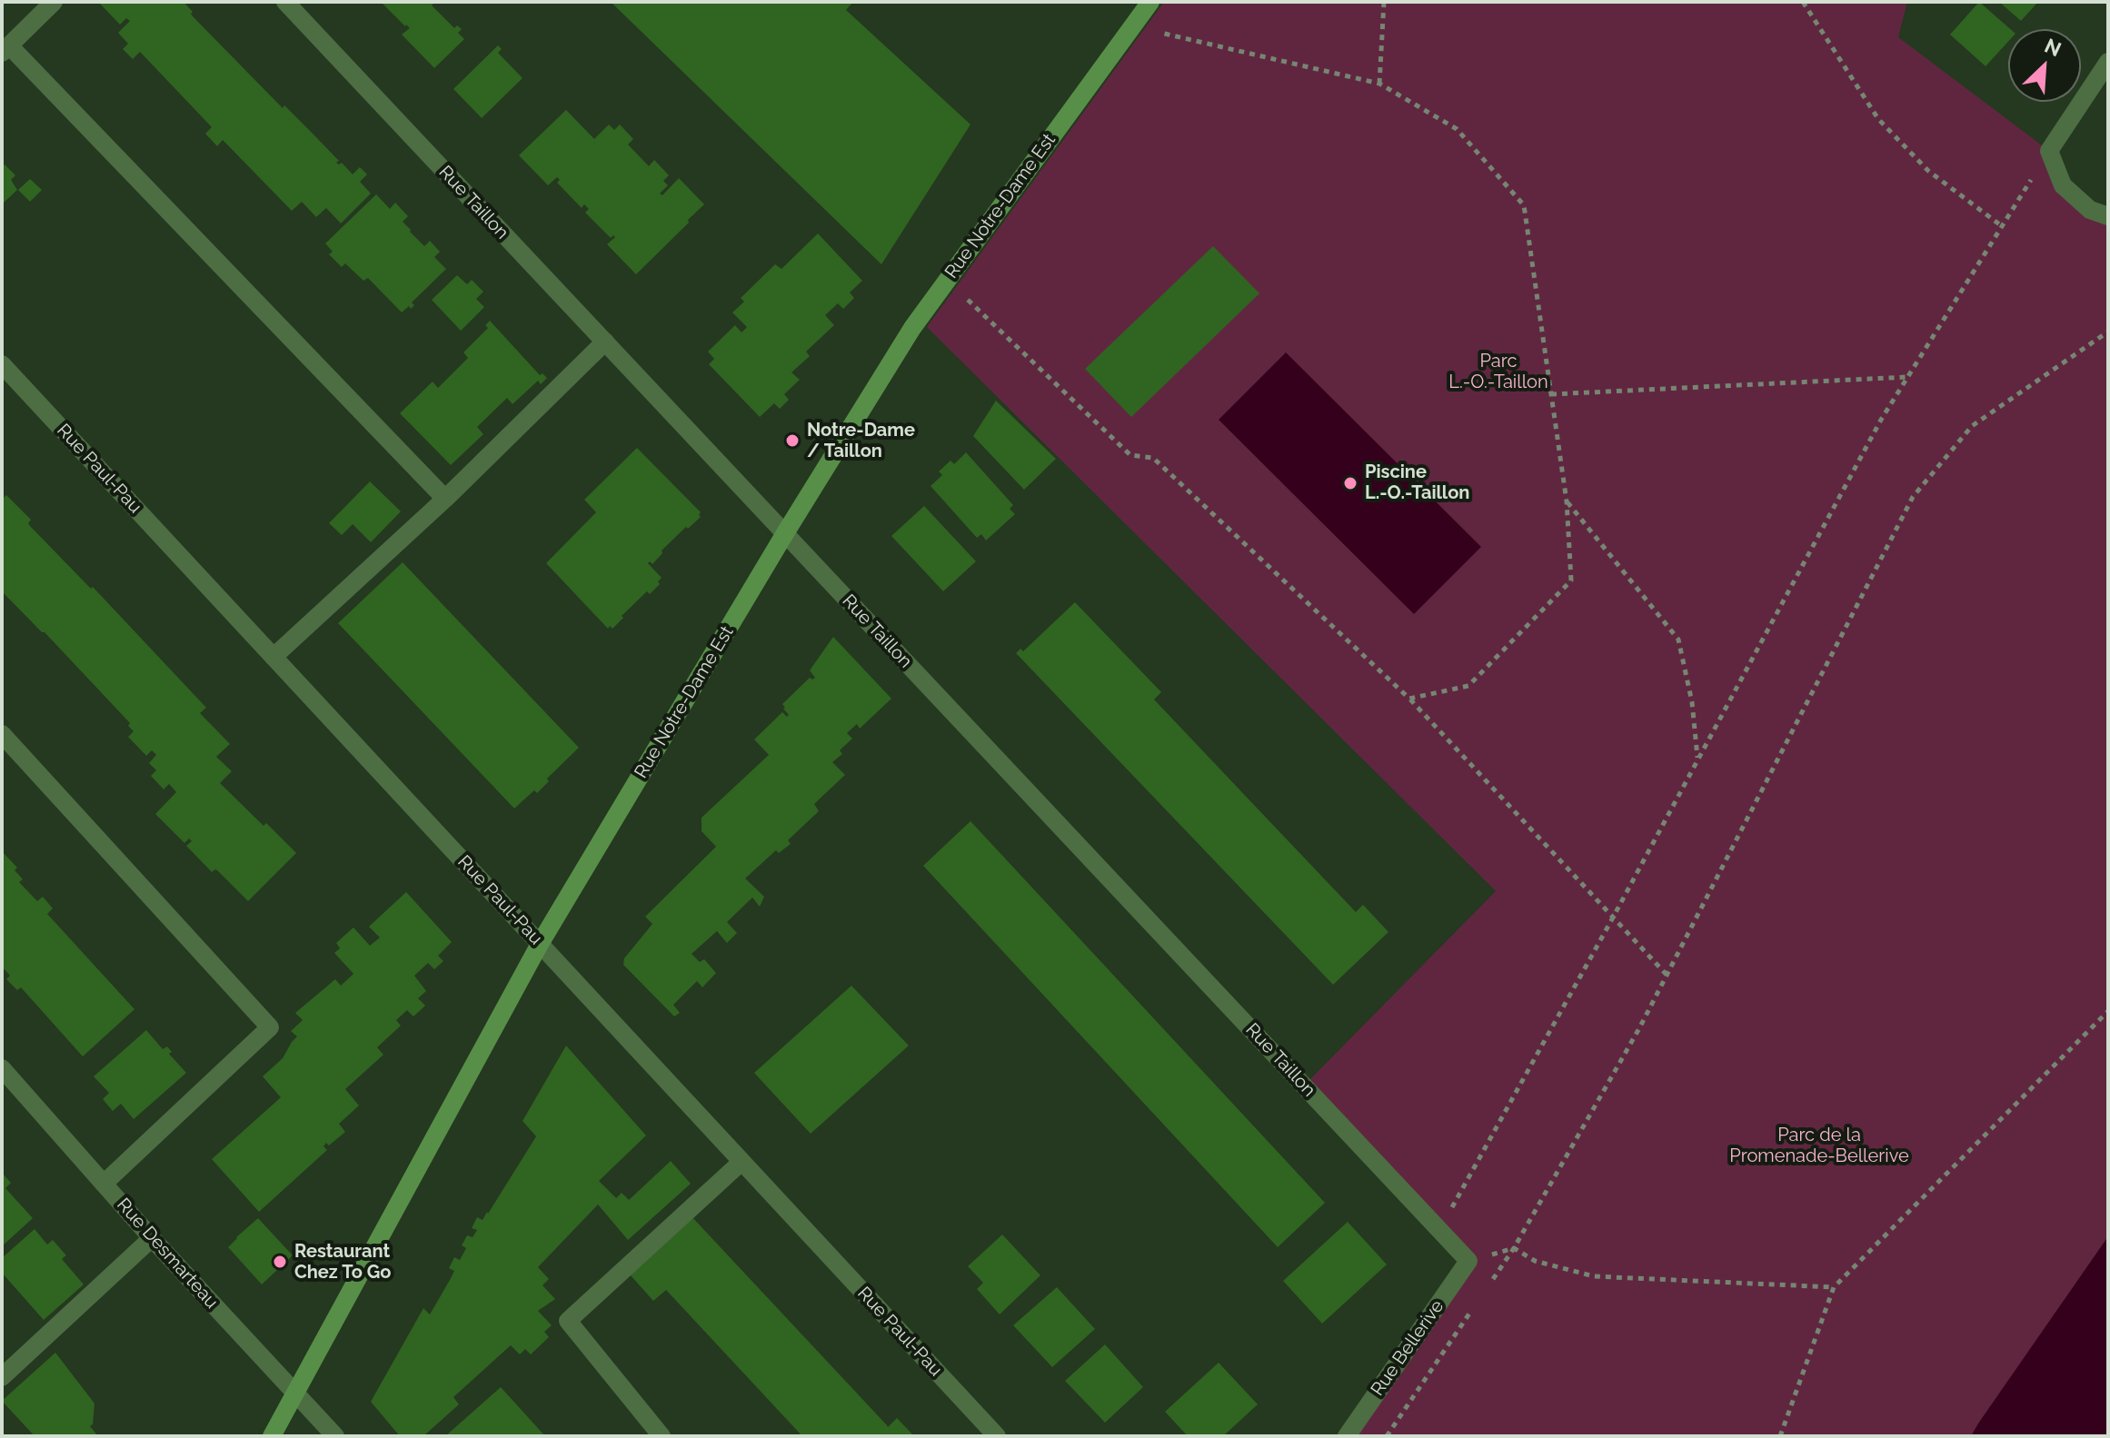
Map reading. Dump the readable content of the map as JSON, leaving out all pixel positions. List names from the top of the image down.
{
  "streets": {
    "main road": ["Rue Notre-Dame Est"],
    "street": [
      "Rue Taillon",
      "Rue Paul-Pau",
      "Rue Desmarteau",
      "Rue Bellerive"
    ]
  },
  "crossings": [
    ["Rue Taillon", "Rue Notre-Dame Est"],
    ["Rue Taillon", "Rue Bellerive"],
    ["Rue Notre-Dame Est", "Rue Paul-Pau"],
    ["Rue Notre-Dame Est", "Rue Desmarteau"]
  ],
  "parks": ["Parc L.-O.-Taillon", "Parc de la Promenade-Bellerive"],
  "places": ["Notre-Dame / Taillon", "Piscine L.-O.-Taillon", "Restaurant Chez To Go"],
  "north": "top right"
}
